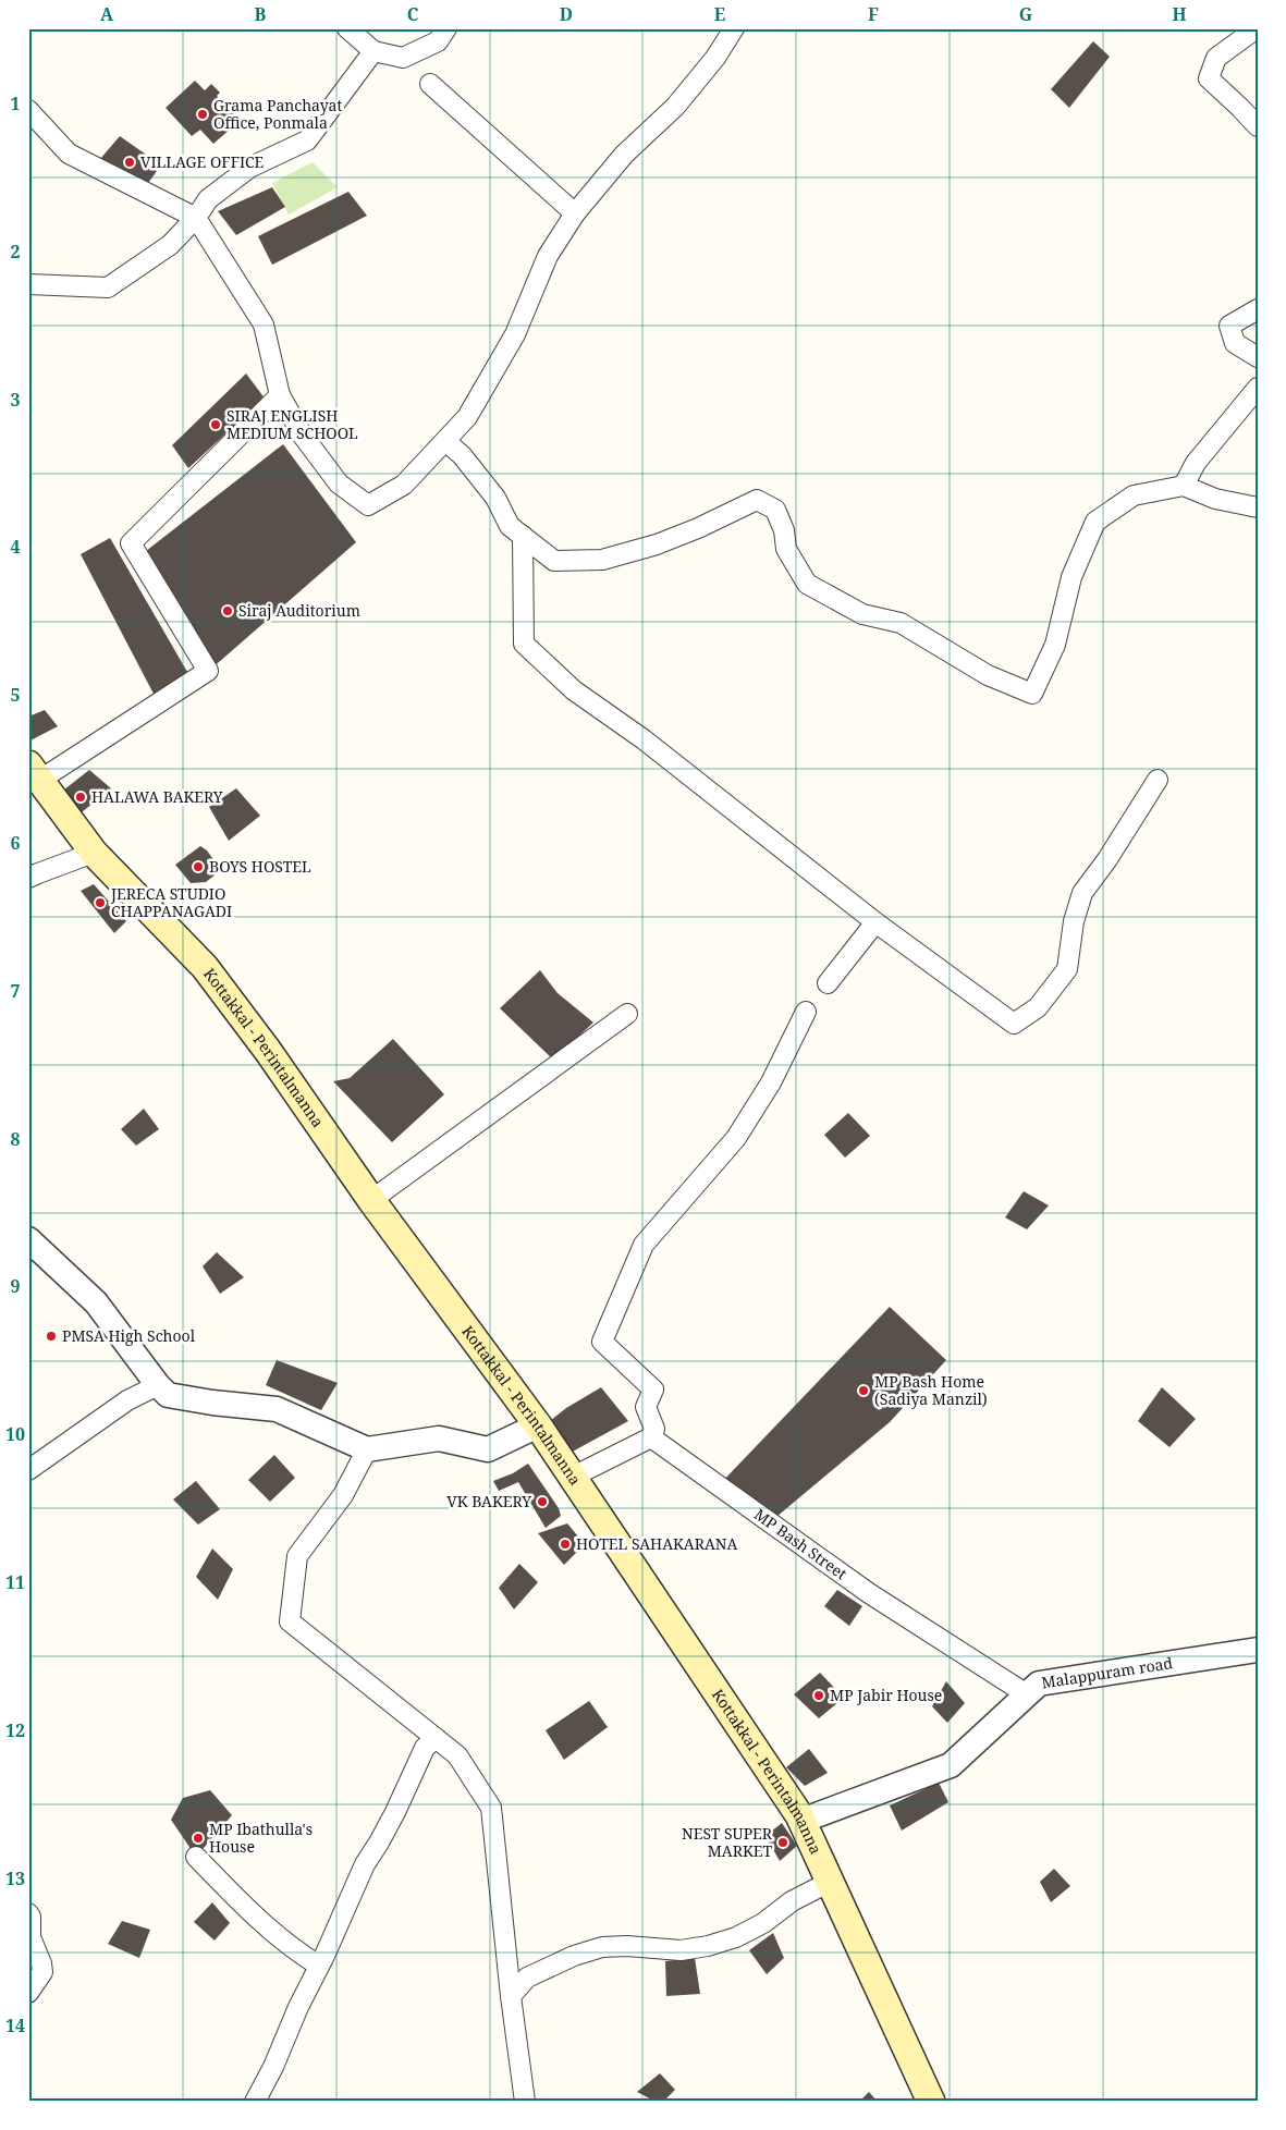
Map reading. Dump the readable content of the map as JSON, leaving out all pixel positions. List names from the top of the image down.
{
  "streets": {
    "main road": ["Kottakkal - Perintalmanna"],
    "street": ["MP Bash Street", "Malappuram road"]
  },
  "crossings": [
    ["Kottakkal - Perintalmanna", "Malappuram road"],
    ["MP Bash Street", "Malappuram road"]
  ],
  "places": [
    "Grama Panchayat Office, Ponmala",
    "VILLAGE OFFICE",
    "SIRAJ ENGLISH MEDIUM SCHOOL",
    "Siraj Auditorium",
    "HALAWA BAKERY",
    "BOYS HOSTEL",
    "JERECA STUDIO CHAPPANAGADI",
    "PMSA High School",
    "MP Bash Home (Sadiya Manzil)",
    "VK BAKERY",
    "HOTEL SAHAKARANA",
    "MP Jabir House",
    "MP Ibathulla's House",
    "NEST SUPER MARKET"
  ],
  "grid": {
    "columns": [
      "A",
      "B",
      "C",
      "D",
      "E",
      "F",
      "G",
      "H"
    ],
    "rows": [
      "1",
      "2",
      "3",
      "4",
      "5",
      "6",
      "7",
      "8",
      "9",
      "10",
      "11",
      "12",
      "13",
      "14"
    ]
  }
}
